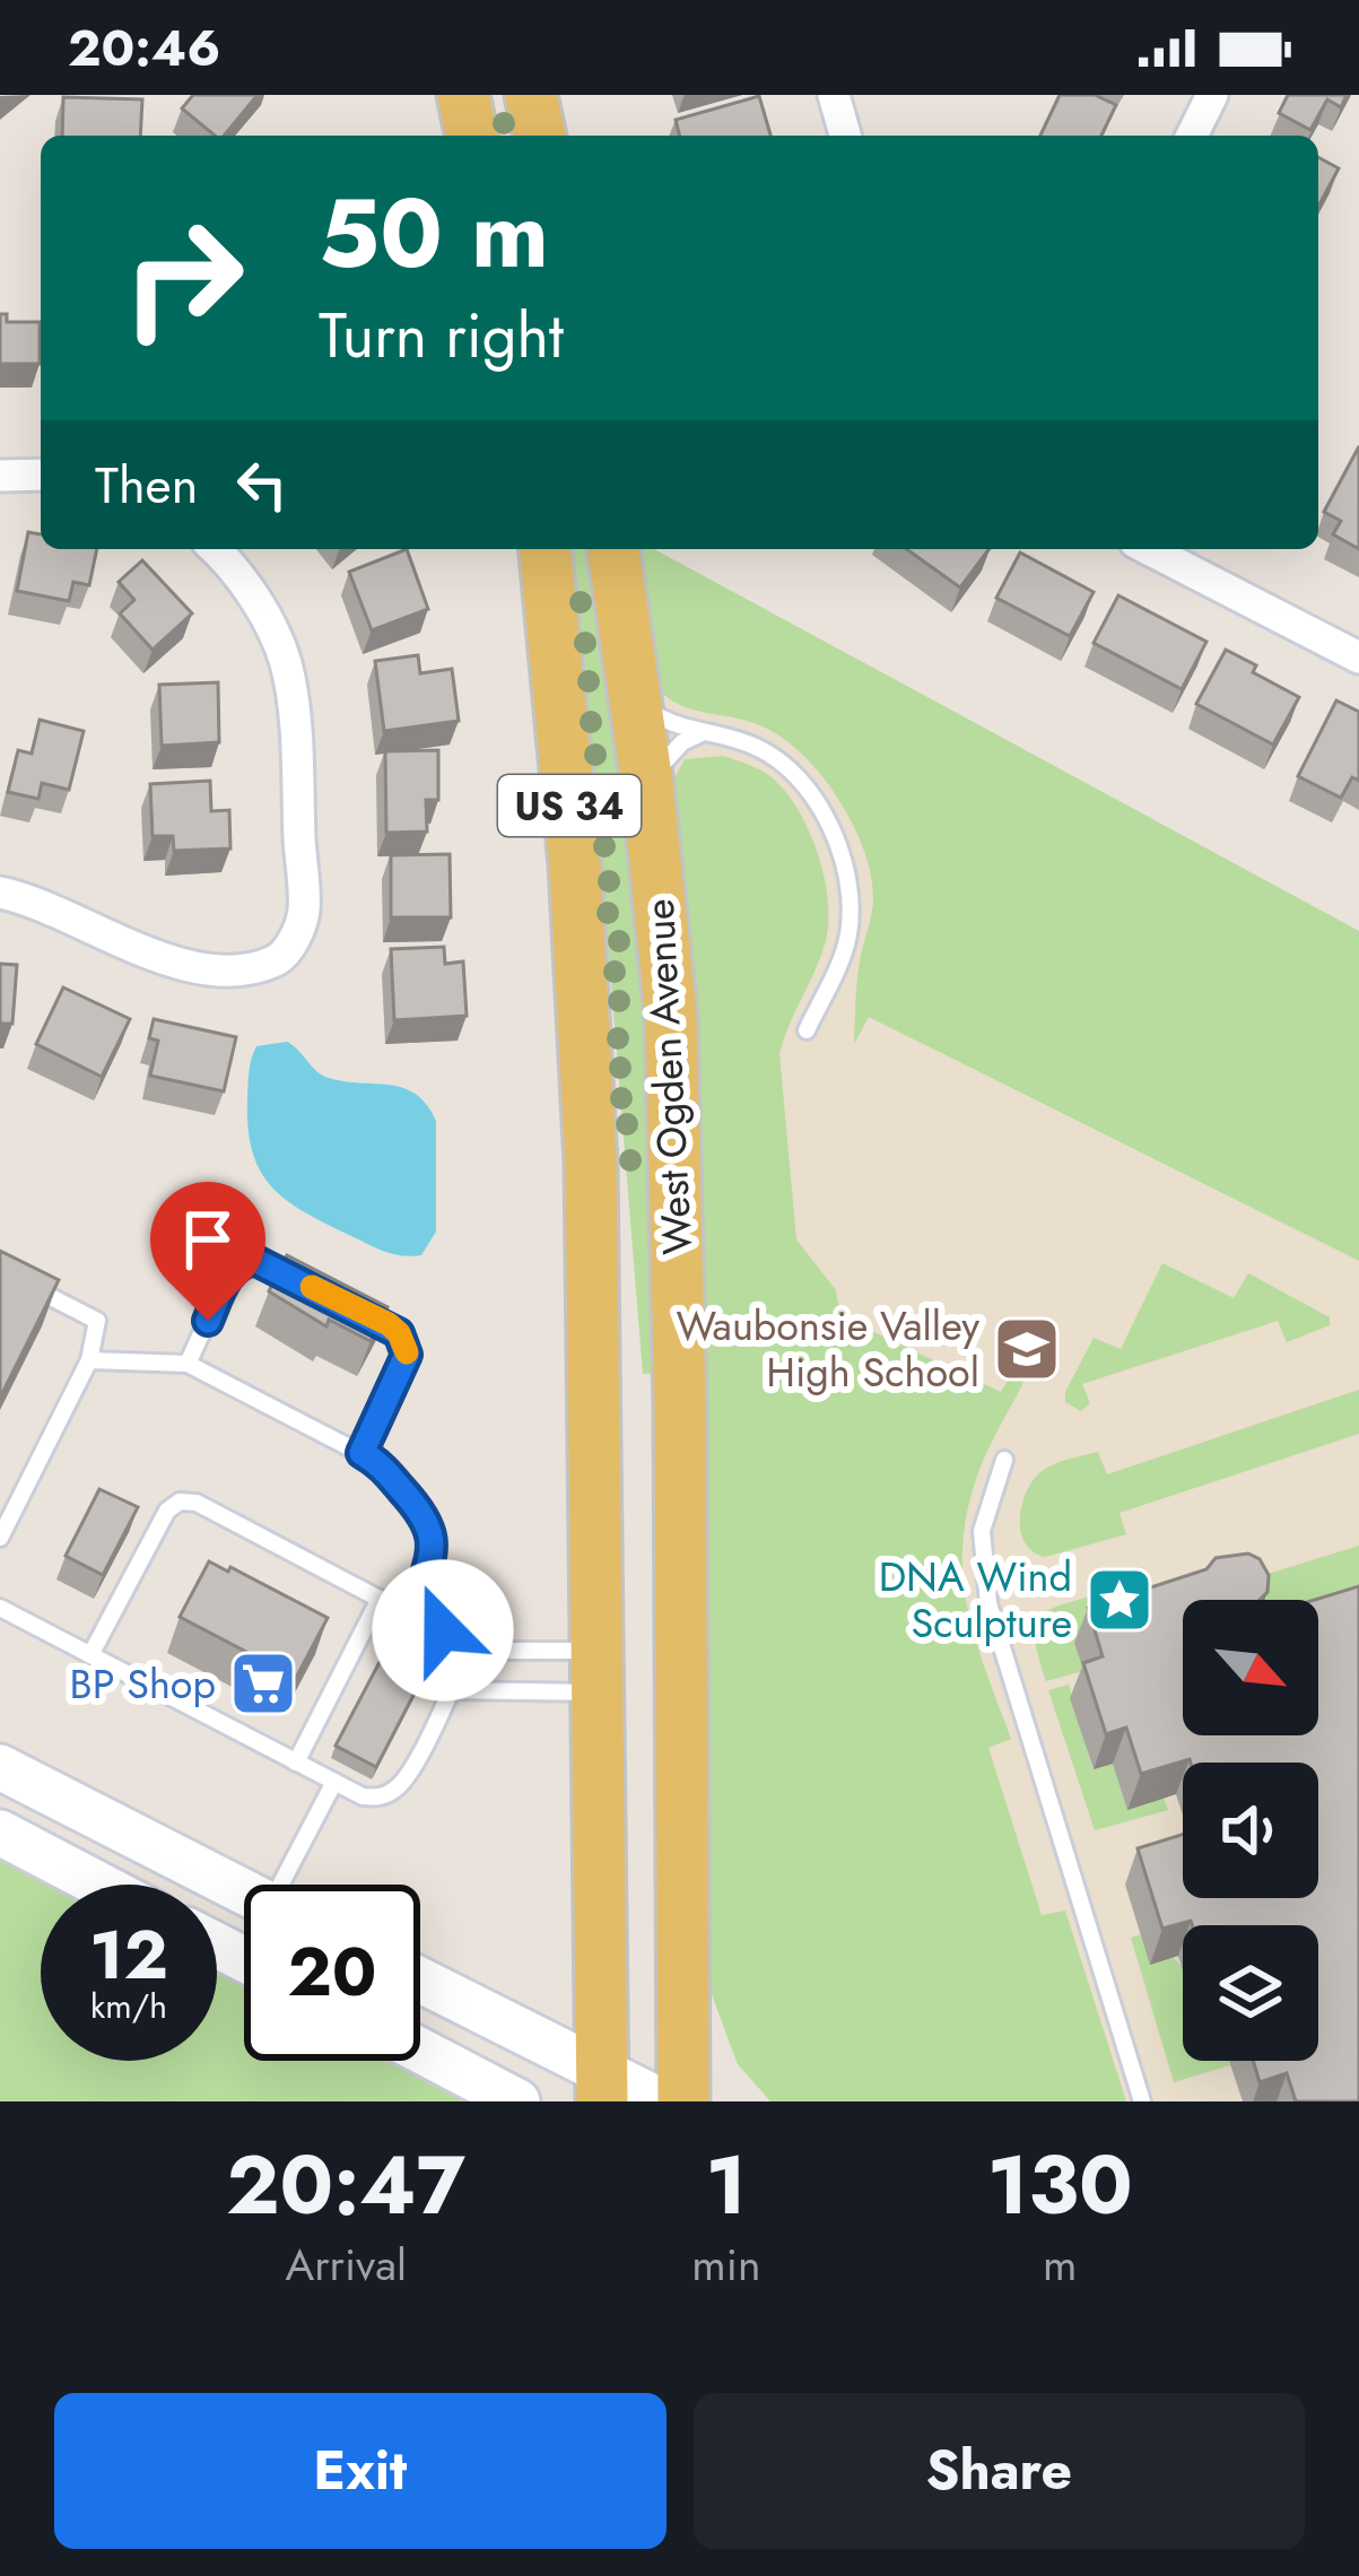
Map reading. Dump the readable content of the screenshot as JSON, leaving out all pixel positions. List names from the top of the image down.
{
  "streets": {
    "main road": ["US 34", "West Ogden Avenue"]
  },
  "places": {
    "school or university": ["Waubonsie Valley High School"],
    "place": ["DNA Wind Sculpture"],
    "supermarket": ["BP Shop"]
  },
  "north": "bottom right",
  "page": {
    "status": "20:46",
    "turn": ["50 m", "Turn right"],
    "then": "Then",
    "speed": "12 km/h",
    "limit": "20",
    "eta": [
      "20:47",
      "Arrival",
      "1",
      "min",
      "130",
      "m"
    ],
    "buttons": ["Exit", "Share"]
  }
}
